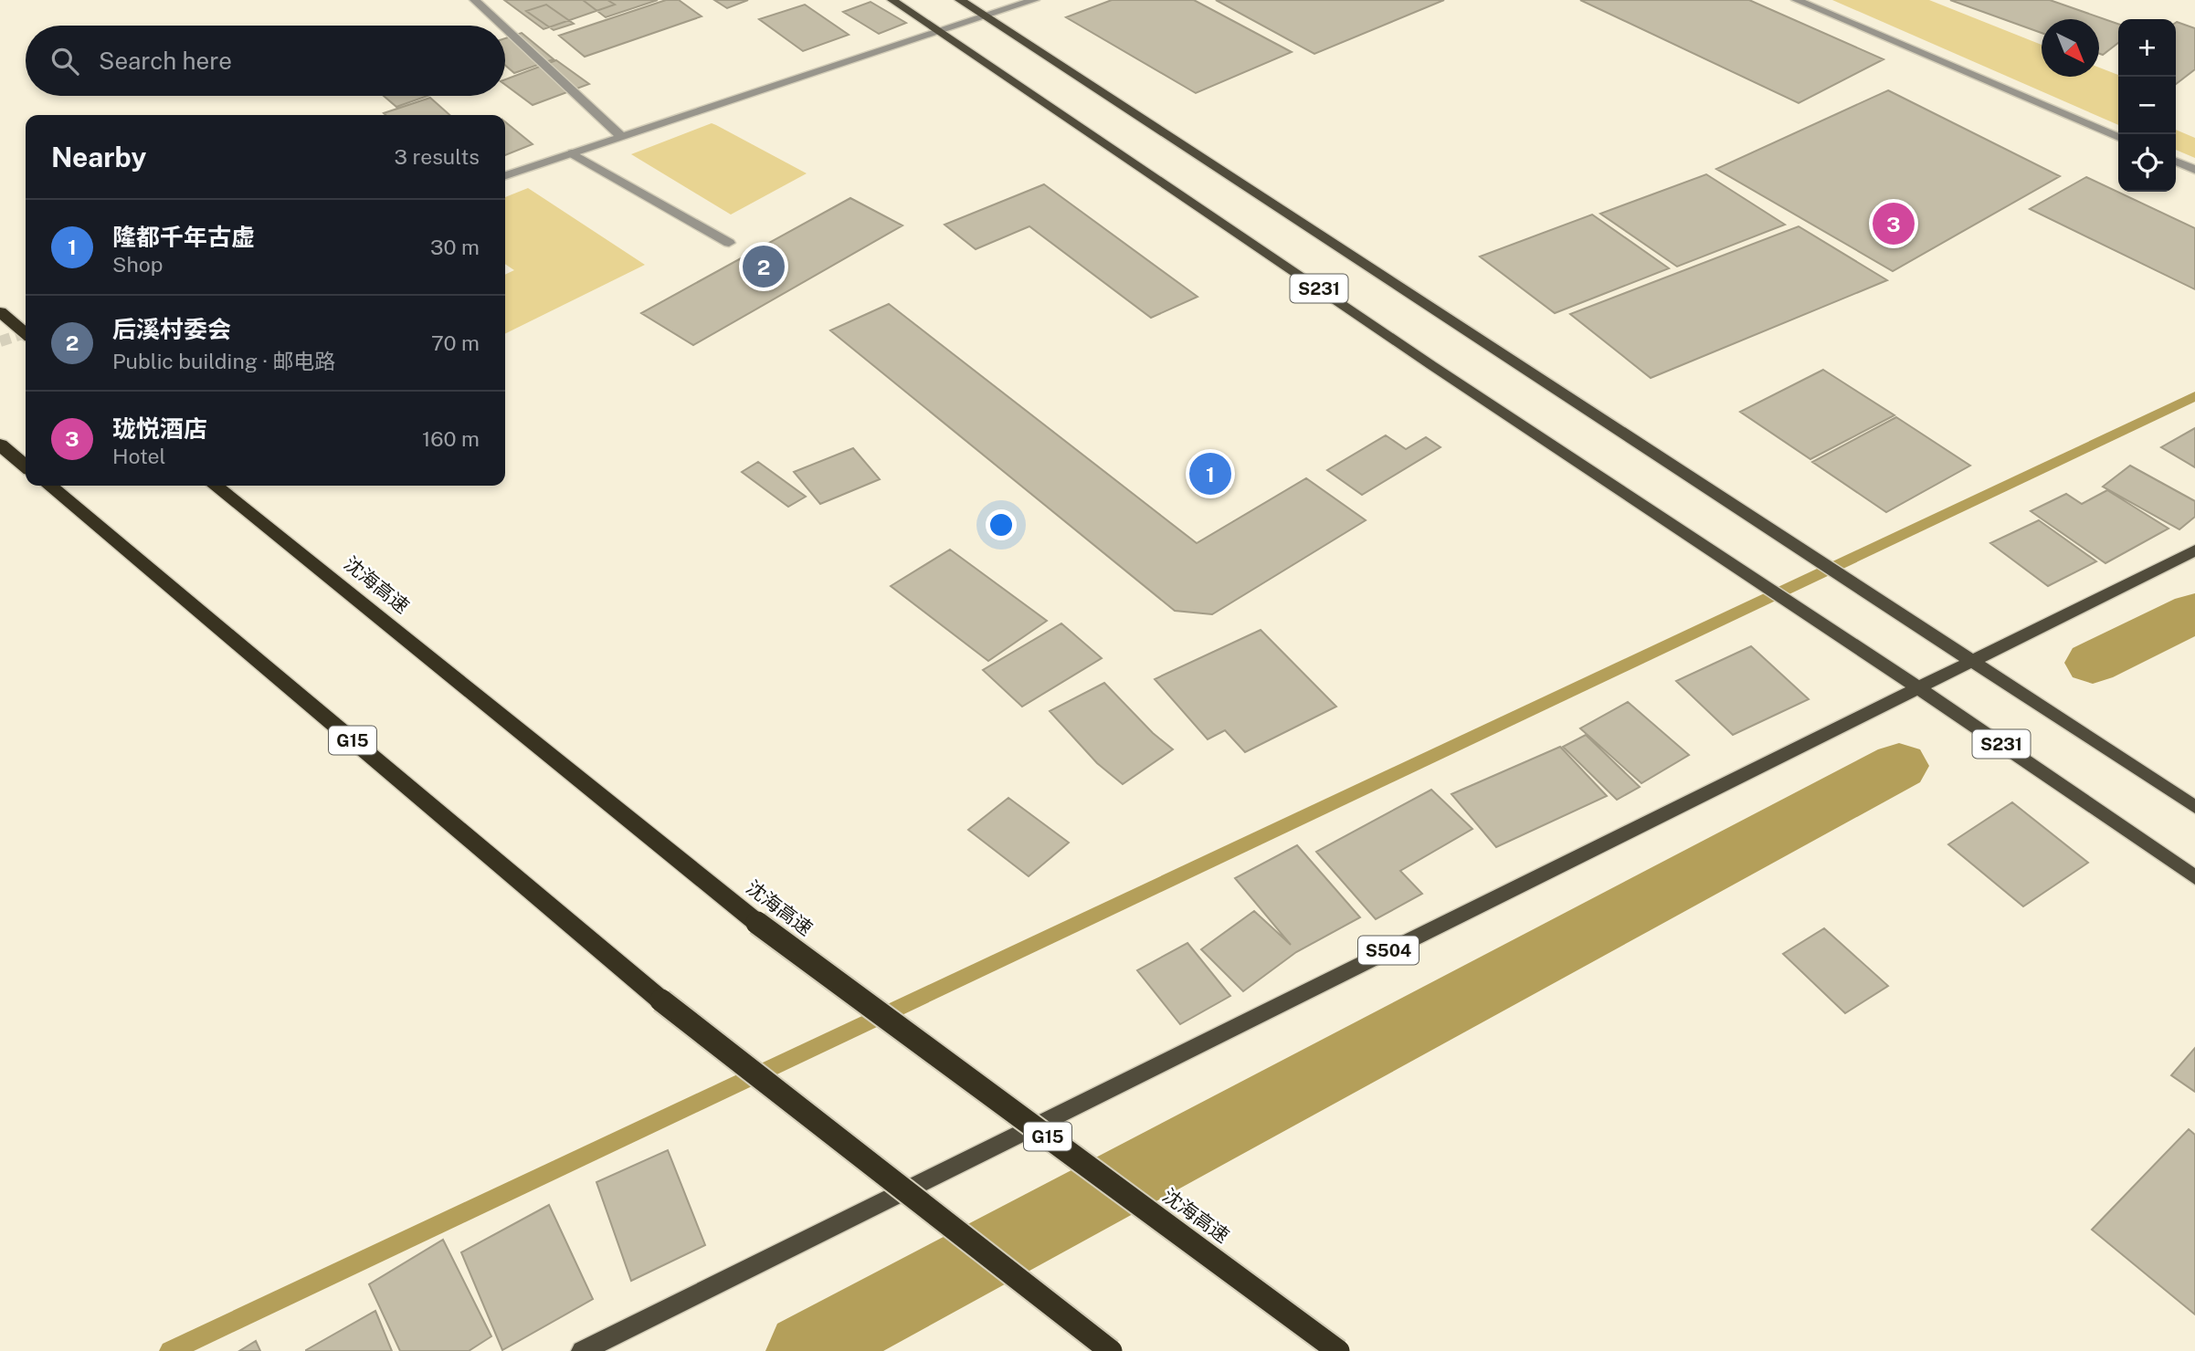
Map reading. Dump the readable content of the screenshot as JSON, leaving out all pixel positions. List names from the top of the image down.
{
  "streets": {
    "highway": ["沈海高速", "G15"],
    "main road": ["S231", "S504"]
  },
  "crossings": [
    ["S231", "S504"]
  ],
  "north": "bottom right",
  "page": {
    "map_buttons": ["+", "−"],
    "search": "Search here",
    "heading": ["Nearby", "3 results"],
    "list": [
      {
        "mark": "1",
        "name": "隆都千年古虚",
        "note": "Shop",
        "value": "30 m"
      },
      {
        "mark": "2",
        "name": "后溪村委会",
        "note": "Public building · 邮电路",
        "value": "70 m"
      },
      {
        "mark": "3",
        "name": "珑悦酒店",
        "note": "Hotel",
        "value": "160 m"
      }
    ],
    "pins": ["3", "2", "1"]
  }
}
